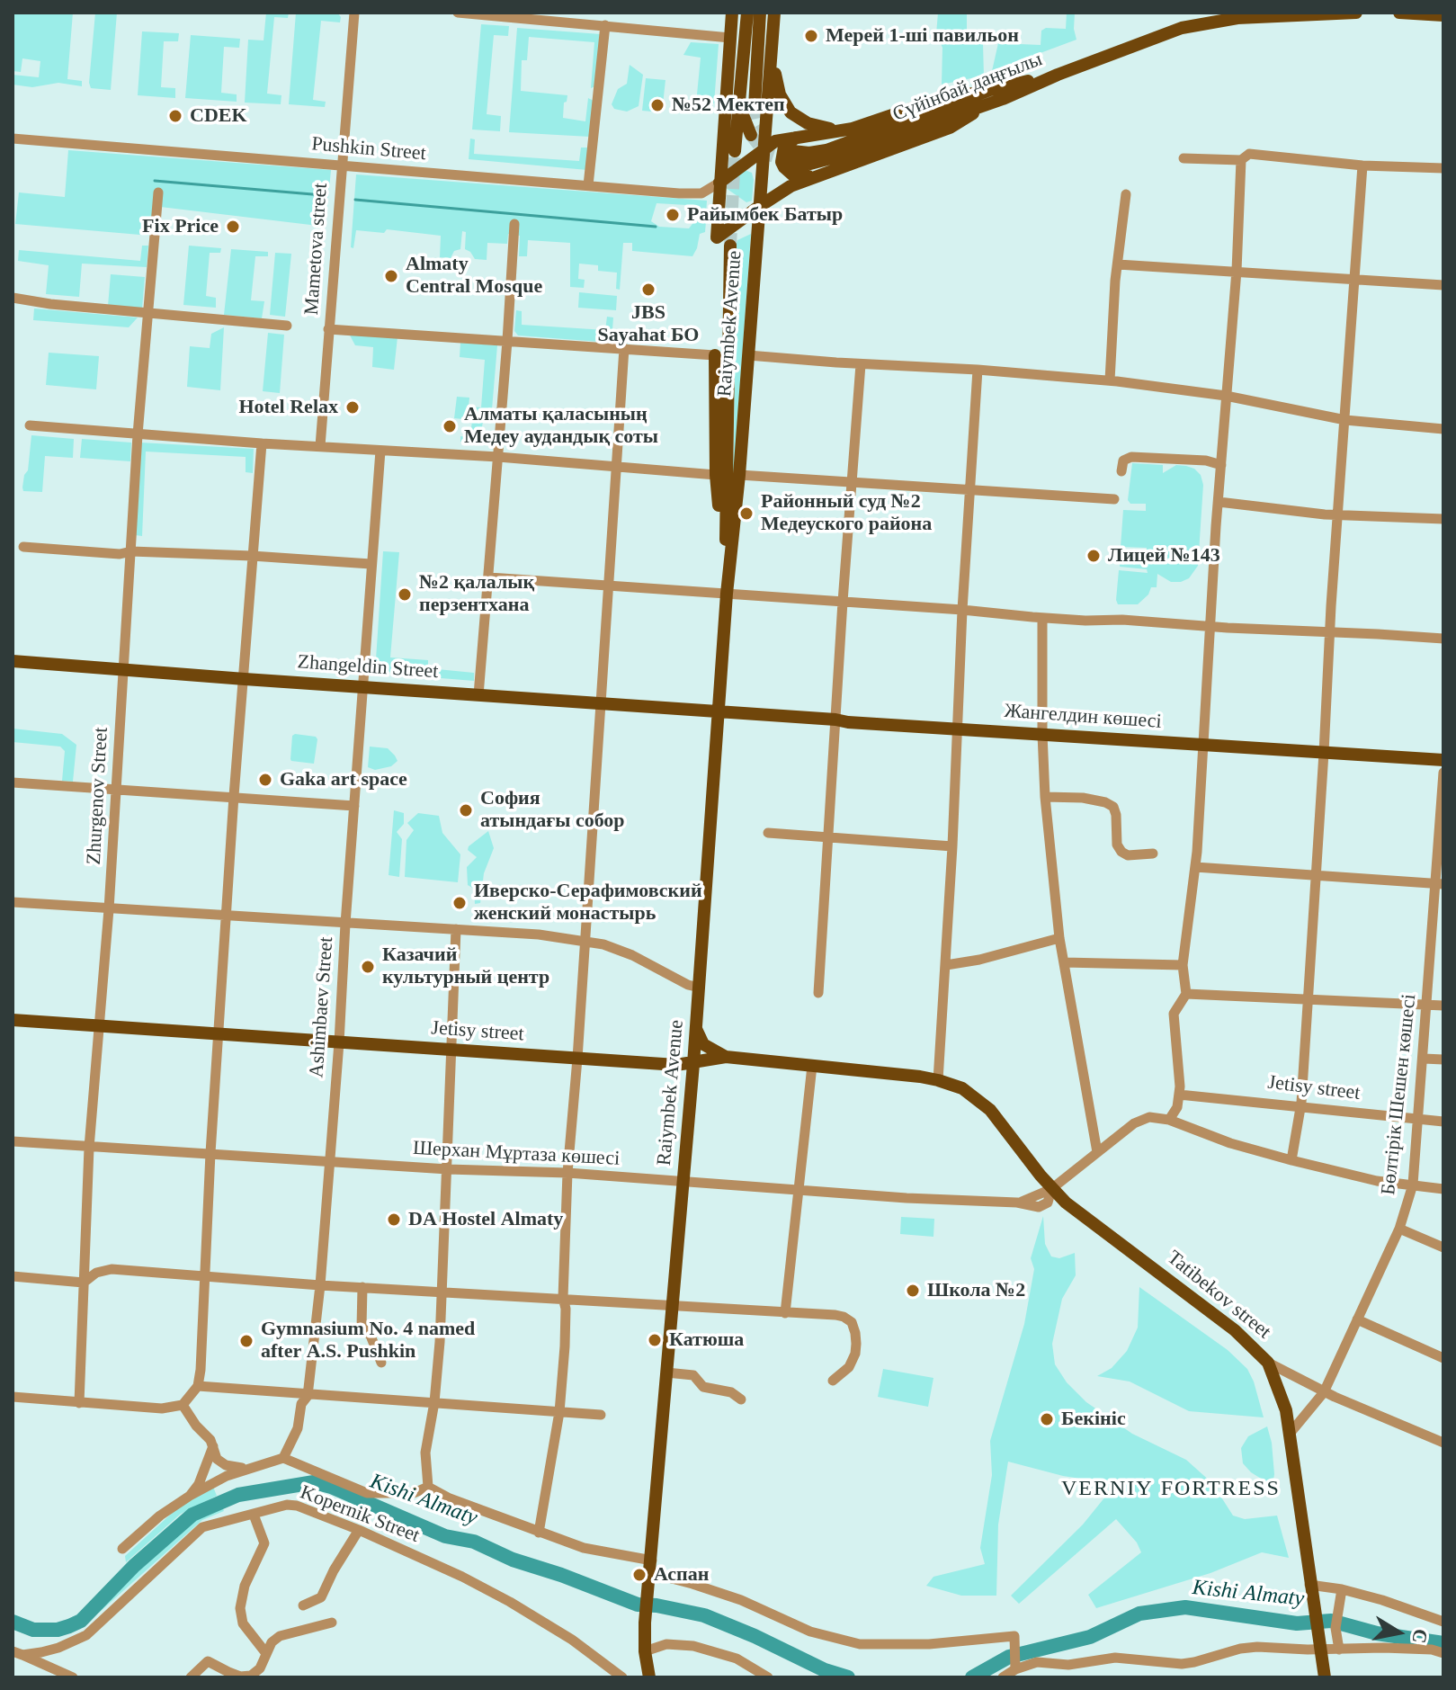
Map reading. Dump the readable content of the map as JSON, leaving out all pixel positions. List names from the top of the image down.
{
  "streets": {
    "main road": [
      "Сүйінбай даңғылы",
      "Raiymbek Avenue",
      "Zhangeldin Street",
      "Жангелдин көшесі",
      "Jetisy street",
      "Tatibekov street"
    ],
    "street": [
      "Pushkin Street",
      "Mametovа street",
      "Zhurgenov Street",
      "Ashimbaev Street",
      "Бөлтірік Шешен көшесі",
      "Шерхан Мұртаза көшесі",
      "Kopernik Street"
    ]
  },
  "crossings": [
    ["Pushkin Street", "Mametovа street"],
    ["Pushkin Street", "Raiymbek Avenue"],
    ["Raiymbek Avenue", "Zhangeldin Street"],
    ["Raiymbek Avenue", "Жангелдин көшесі"],
    ["Raiymbek Avenue", "Jetisy street"],
    ["Raiymbek Avenue", "Шерхан Мұртаза көшесі"],
    ["Zhangeldin Street", "Жангелдин көшесі"],
    ["Zhangeldin Street", "Zhurgenov Street"],
    ["Zhangeldin Street", "Ashimbaev Street"],
    ["Zhurgenov Street", "Jetisy street"],
    ["Zhurgenov Street", "Шерхан Мұртаза көшесі"],
    ["Ashimbaev Street", "Jetisy street"],
    ["Ashimbaev Street", "Шерхан Мұртаза көшесі"],
    ["Jetisy street", "Бөлтірік Шешен көшесі"],
    ["Jetisy street", "Tatibekov street"],
    ["Бөлтірік Шешен көшесі", "Tatibekov street"],
    ["Шерхан Мұртаза көшесі", "Tatibekov street"]
  ],
  "districts": ["VERNIY FORTRESS"],
  "water": ["Kіshі Almaty"],
  "places": [
    "Мерей 1-ші павильон",
    "№52 Мектеп",
    "CDEK",
    "Райымбек Батыр",
    "Fix Price",
    "Almaty Central Mosque",
    "JBS Sayahat БО",
    "Hotel Relax",
    "Алматы қаласының Медеу аудандық соты",
    "Районный суд №2 Медеуского района",
    "Лицей №143",
    "№2 қалалық перзентхана",
    "Gaka art space",
    "София атындағы собор",
    "Иверско-Серафимовский женский монастырь",
    "Казачий культурный центр",
    "DA Hostel Almaty",
    "Школа №2",
    "Катюша",
    "Gymnasium No. 4 named after A.S. Pushkin",
    "Бекініс",
    "Аспан"
  ],
  "north": "right"
}
